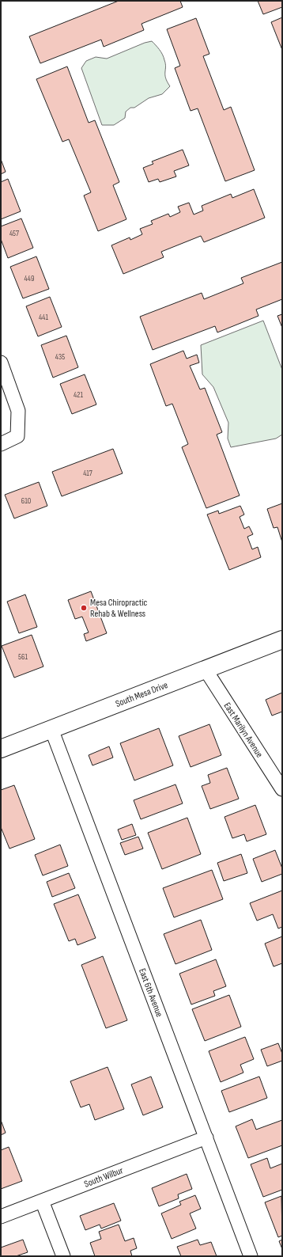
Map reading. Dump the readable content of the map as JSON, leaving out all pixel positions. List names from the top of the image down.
{
  "streets": {
    "main road": ["South Mesa Drive"],
    "street": ["East Marilyn Avenue", "East 6th Avenue", "South Wilbur"]
  },
  "crossings": [
    ["South Mesa Drive", "East Marilyn Avenue"],
    ["South Mesa Drive", "East 6th Avenue"],
    ["East 6th Avenue", "South Wilbur"]
  ],
  "places": ["Mesa Chiropractic Rehab & Wellness"],
  "house_numbers": [
    "457",
    "449",
    "441",
    "435",
    "421",
    "417",
    "610",
    "561"
  ]
}
